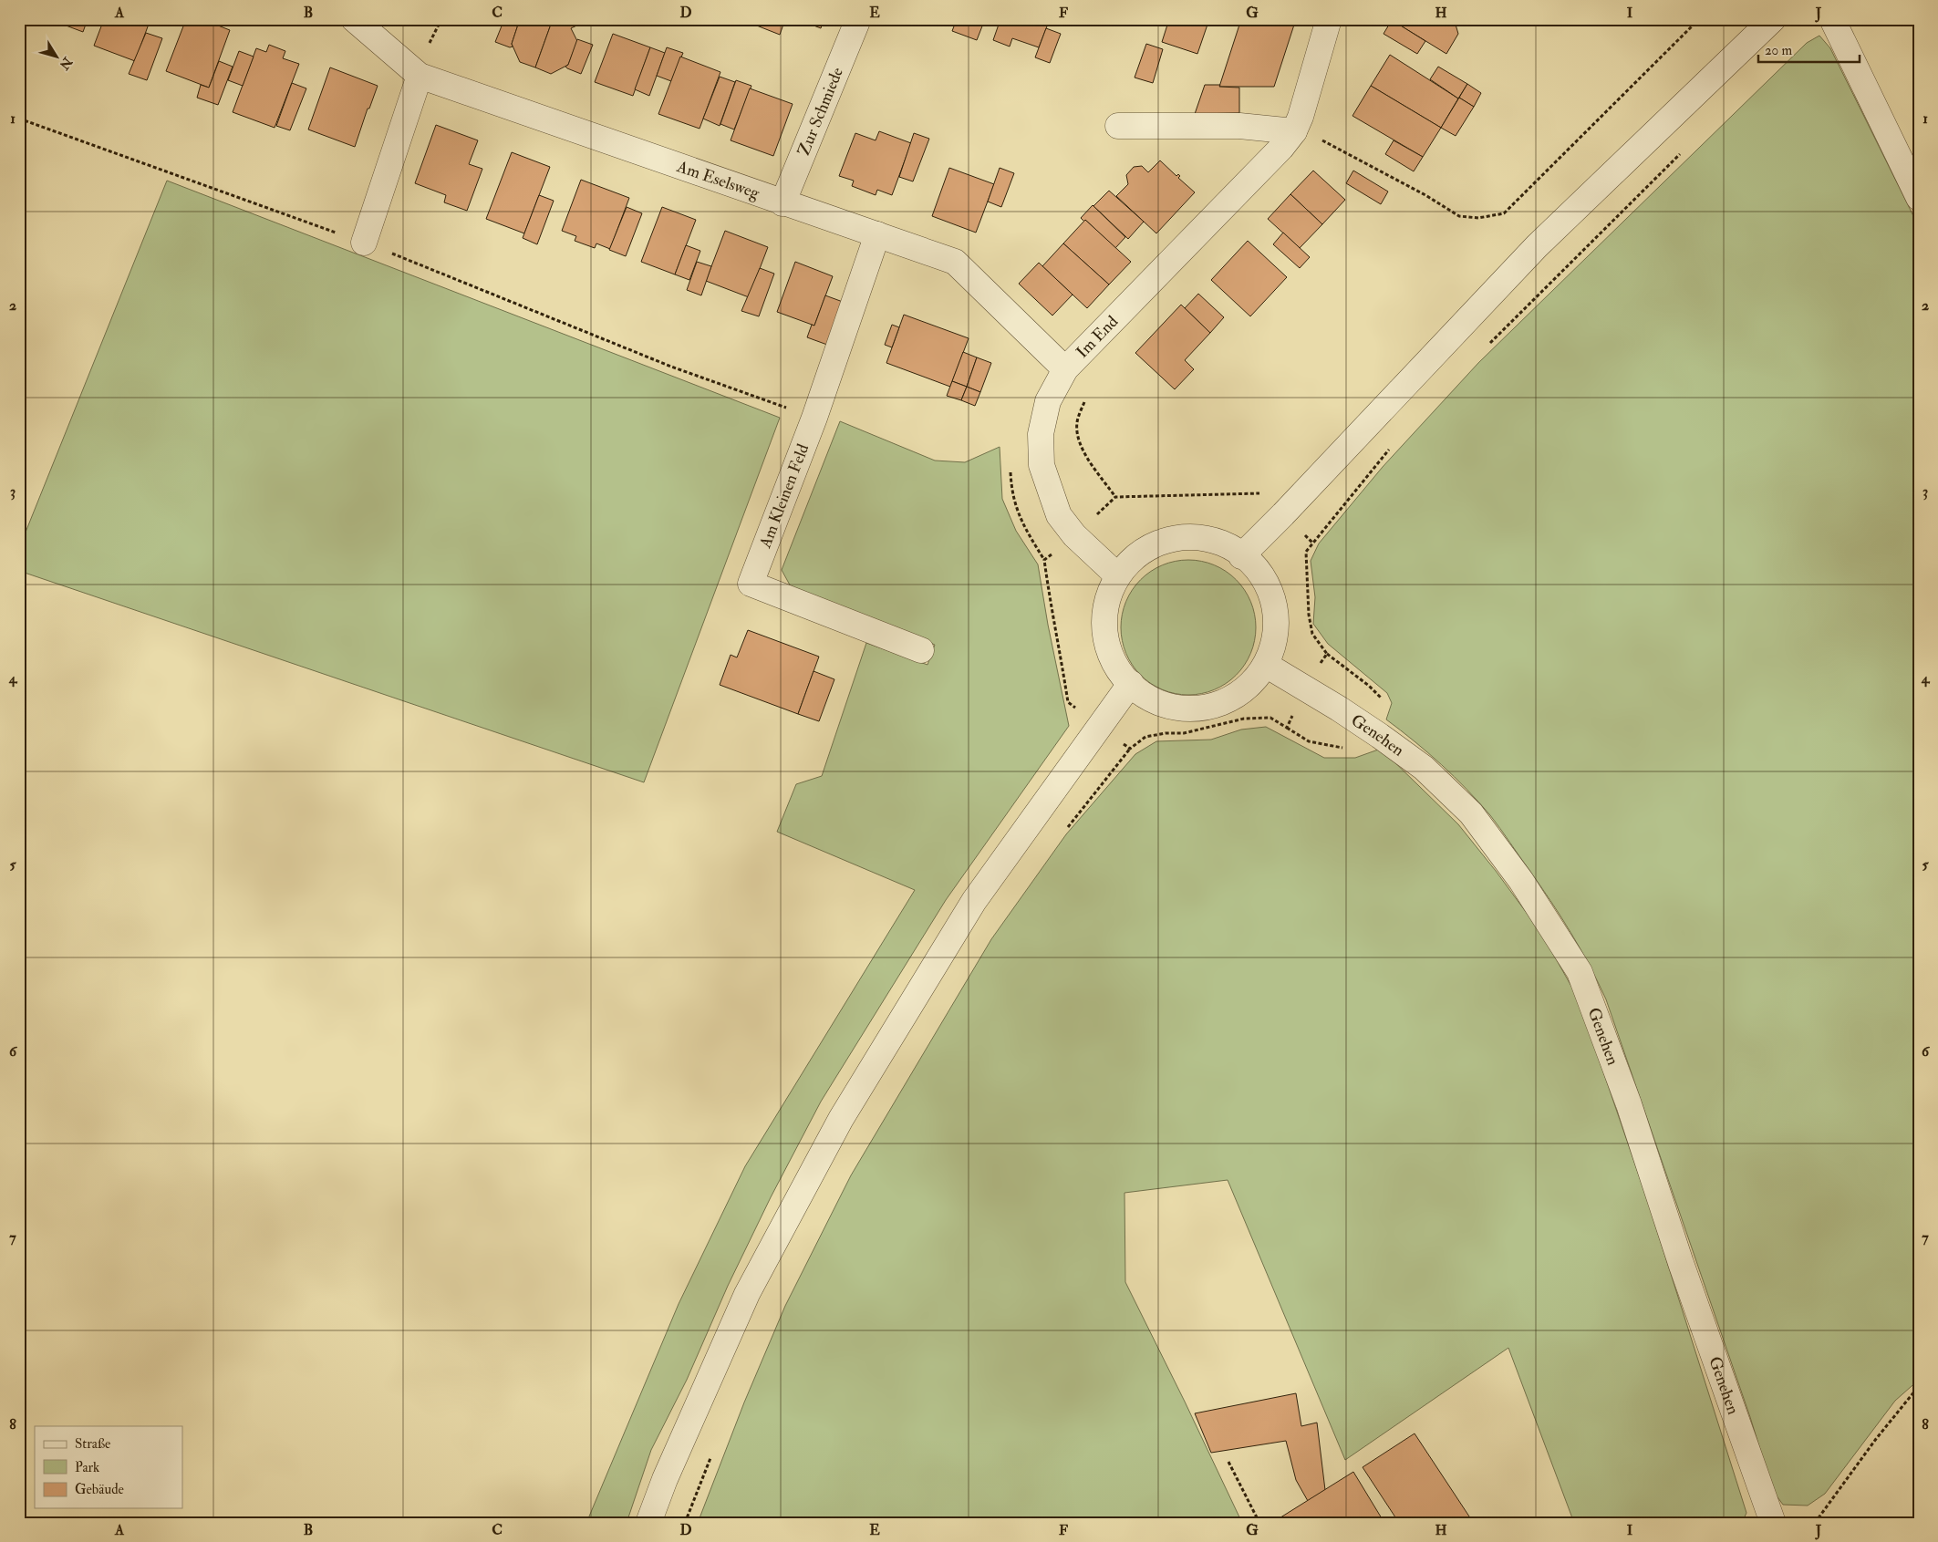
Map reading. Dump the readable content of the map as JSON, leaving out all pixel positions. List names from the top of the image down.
{
  "streets": {
    "street": [
      "Zur Schmiede",
      "Am Eselsweg",
      "Im End",
      "Am Kleinen Feld",
      "Genehen"
    ]
  },
  "crossings": [
    ["Zur Schmiede", "Am Eselsweg"],
    ["Am Eselsweg", "Im End"],
    ["Am Eselsweg", "Am Kleinen Feld"]
  ],
  "legend": ["Straße", "Park", "Gebäude"],
  "scale_bar": "20 m",
  "north": "bottom right",
  "grid": {
    "columns": [
      "A",
      "B",
      "C",
      "D",
      "E",
      "F",
      "G",
      "H",
      "I",
      "J"
    ],
    "rows": [
      "1",
      "2",
      "3",
      "4",
      "5",
      "6",
      "7",
      "8"
    ]
  }
}
